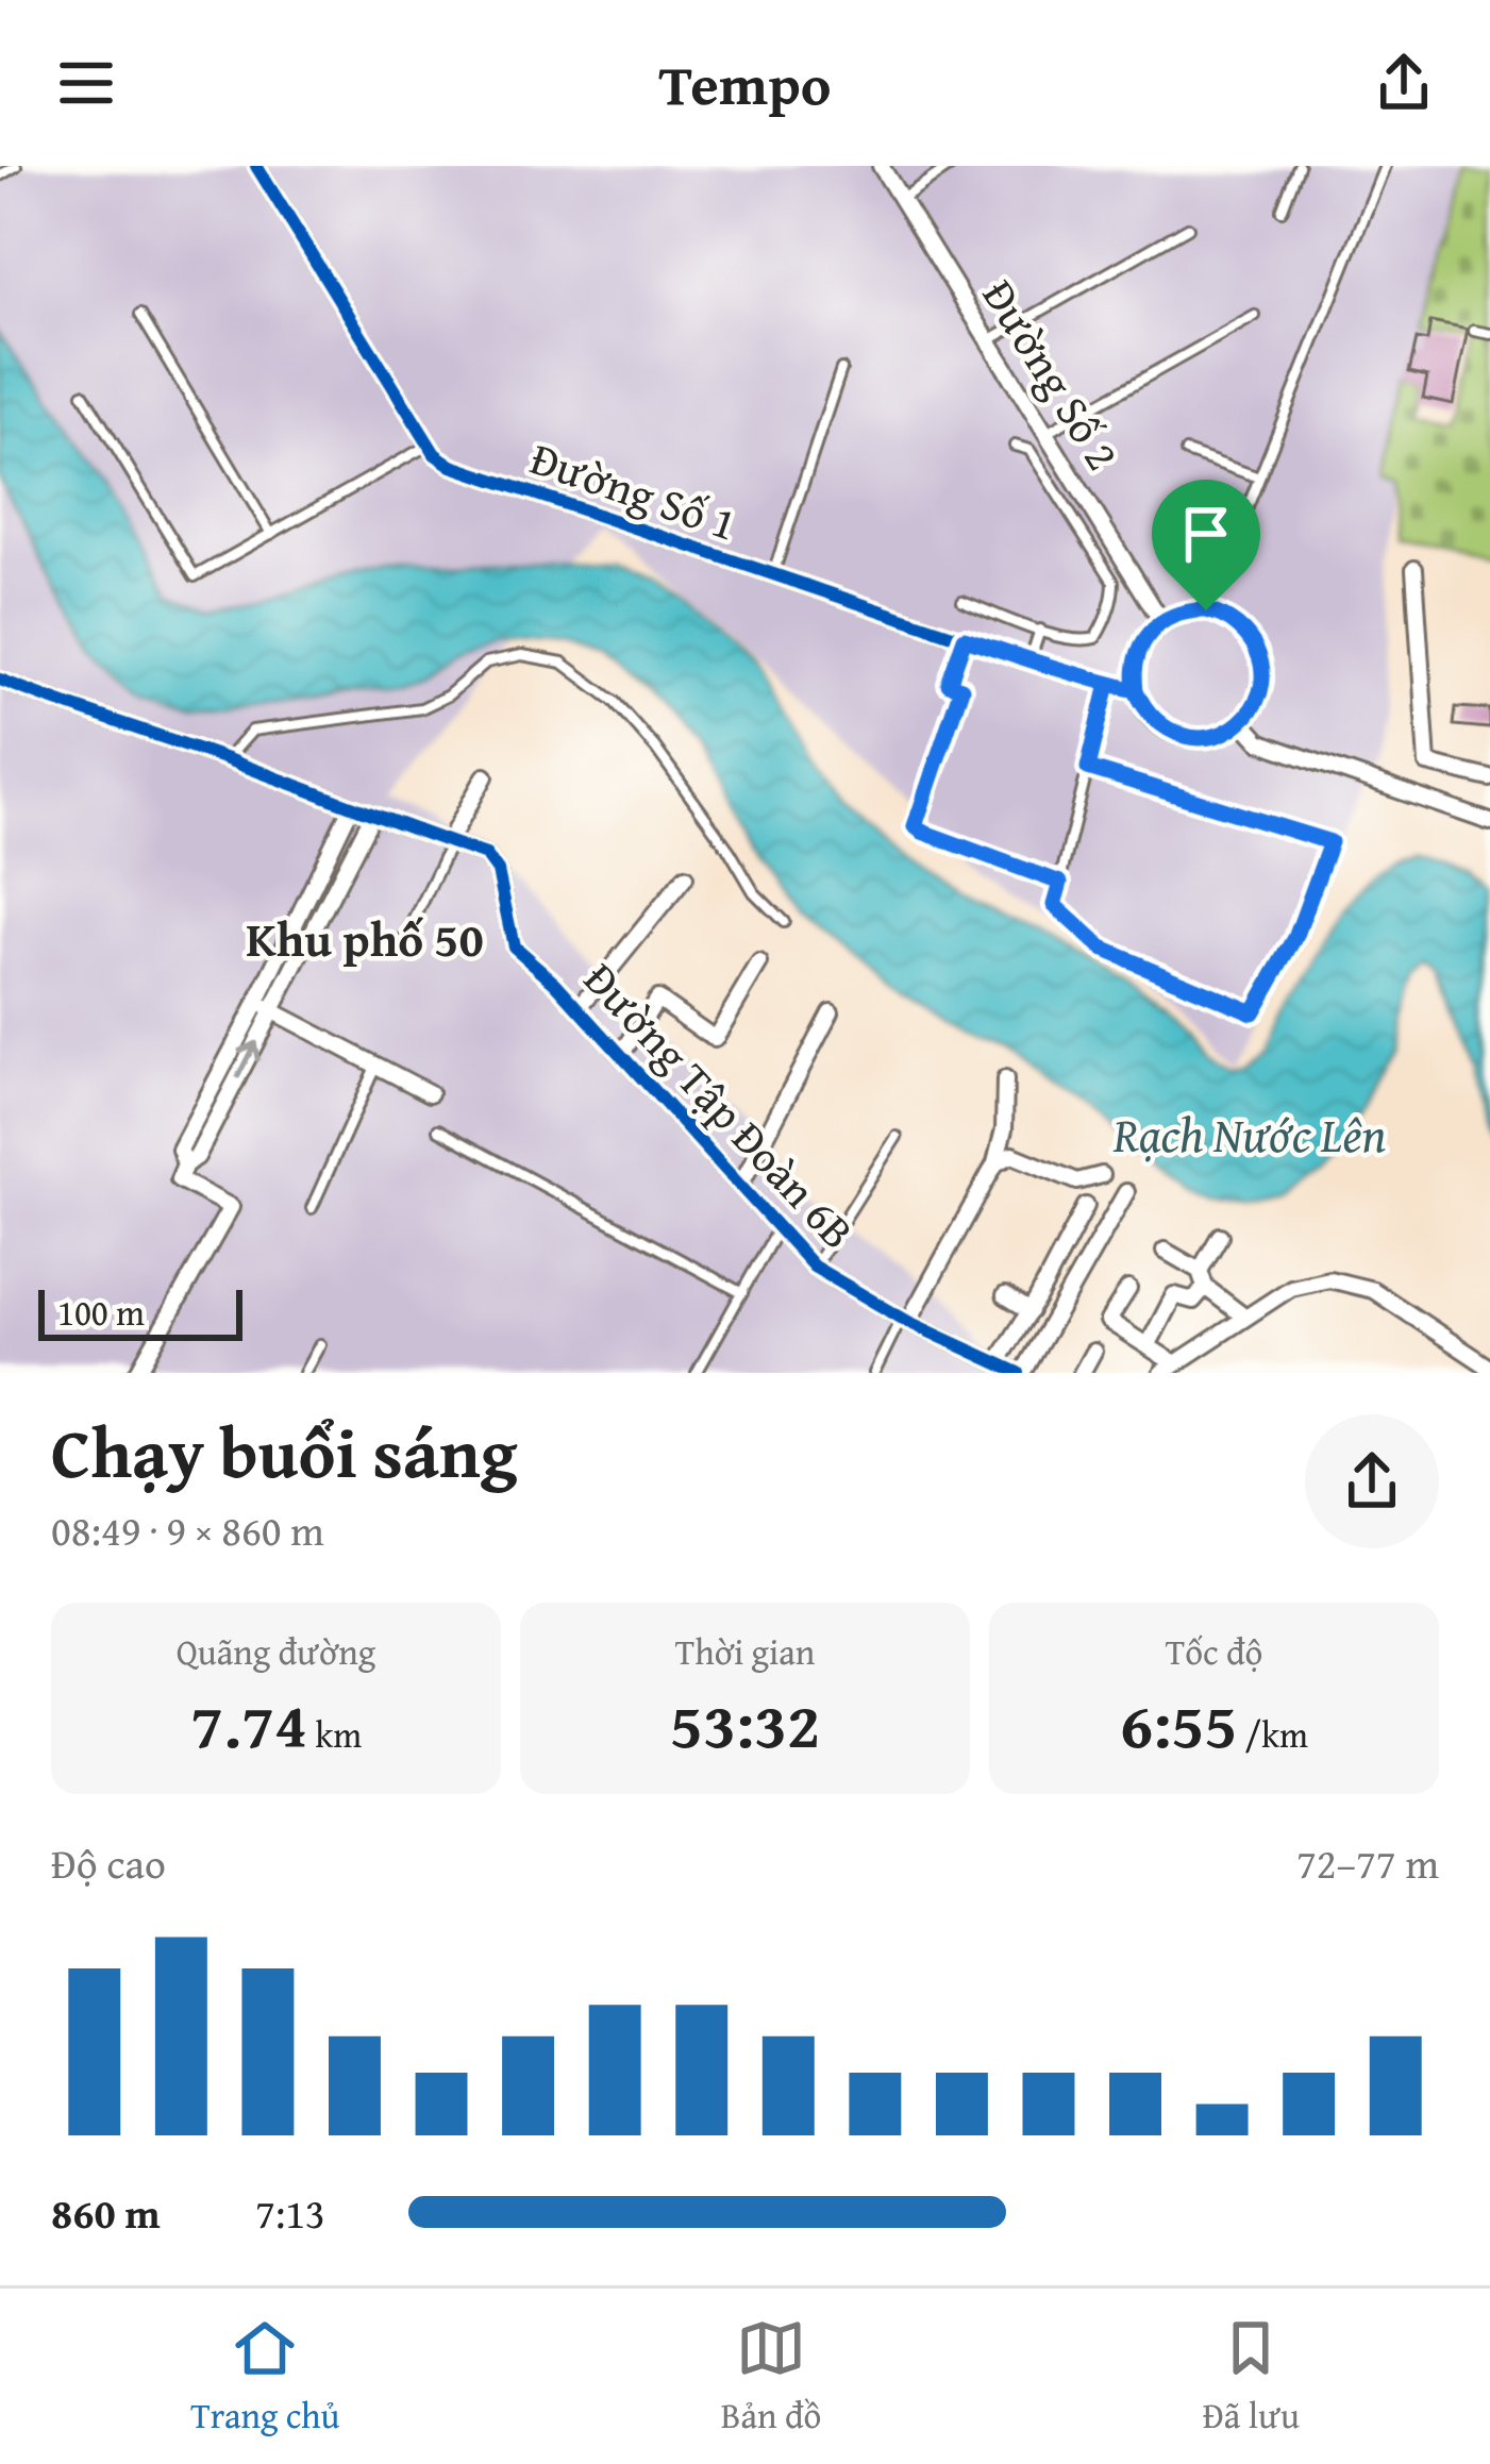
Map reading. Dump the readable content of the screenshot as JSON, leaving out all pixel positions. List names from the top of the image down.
{
  "streets": {
    "street": ["Đường Số 2", "Đường Số 1", "Đường Tập Đoàn 6B"]
  },
  "crossings": [
    ["Đường Số 2", "Đường Số 1"]
  ],
  "districts": ["Khu phố 50"],
  "water": ["Rạch Nước Lên"],
  "scale_bar": "100 m",
  "page": {
    "header": "Tempo",
    "scale": "100 m",
    "heading": ["Chạy buổi sáng", "08:49 · 9 × 860 m"],
    "stats": [
      ["Quãng đường", "7.74 km"],
      ["Thời gian", "53:32"],
      ["Tốc độ", "6:55 /km"]
    ],
    "chart": ["Độ cao", "72–77 m"],
    "list": [
      {
        "name": "860 m",
        "note": "7:13"
      }
    ],
    "tabs": ["Trang chủ", "Bản đồ", "Đã lưu"]
  }
}
